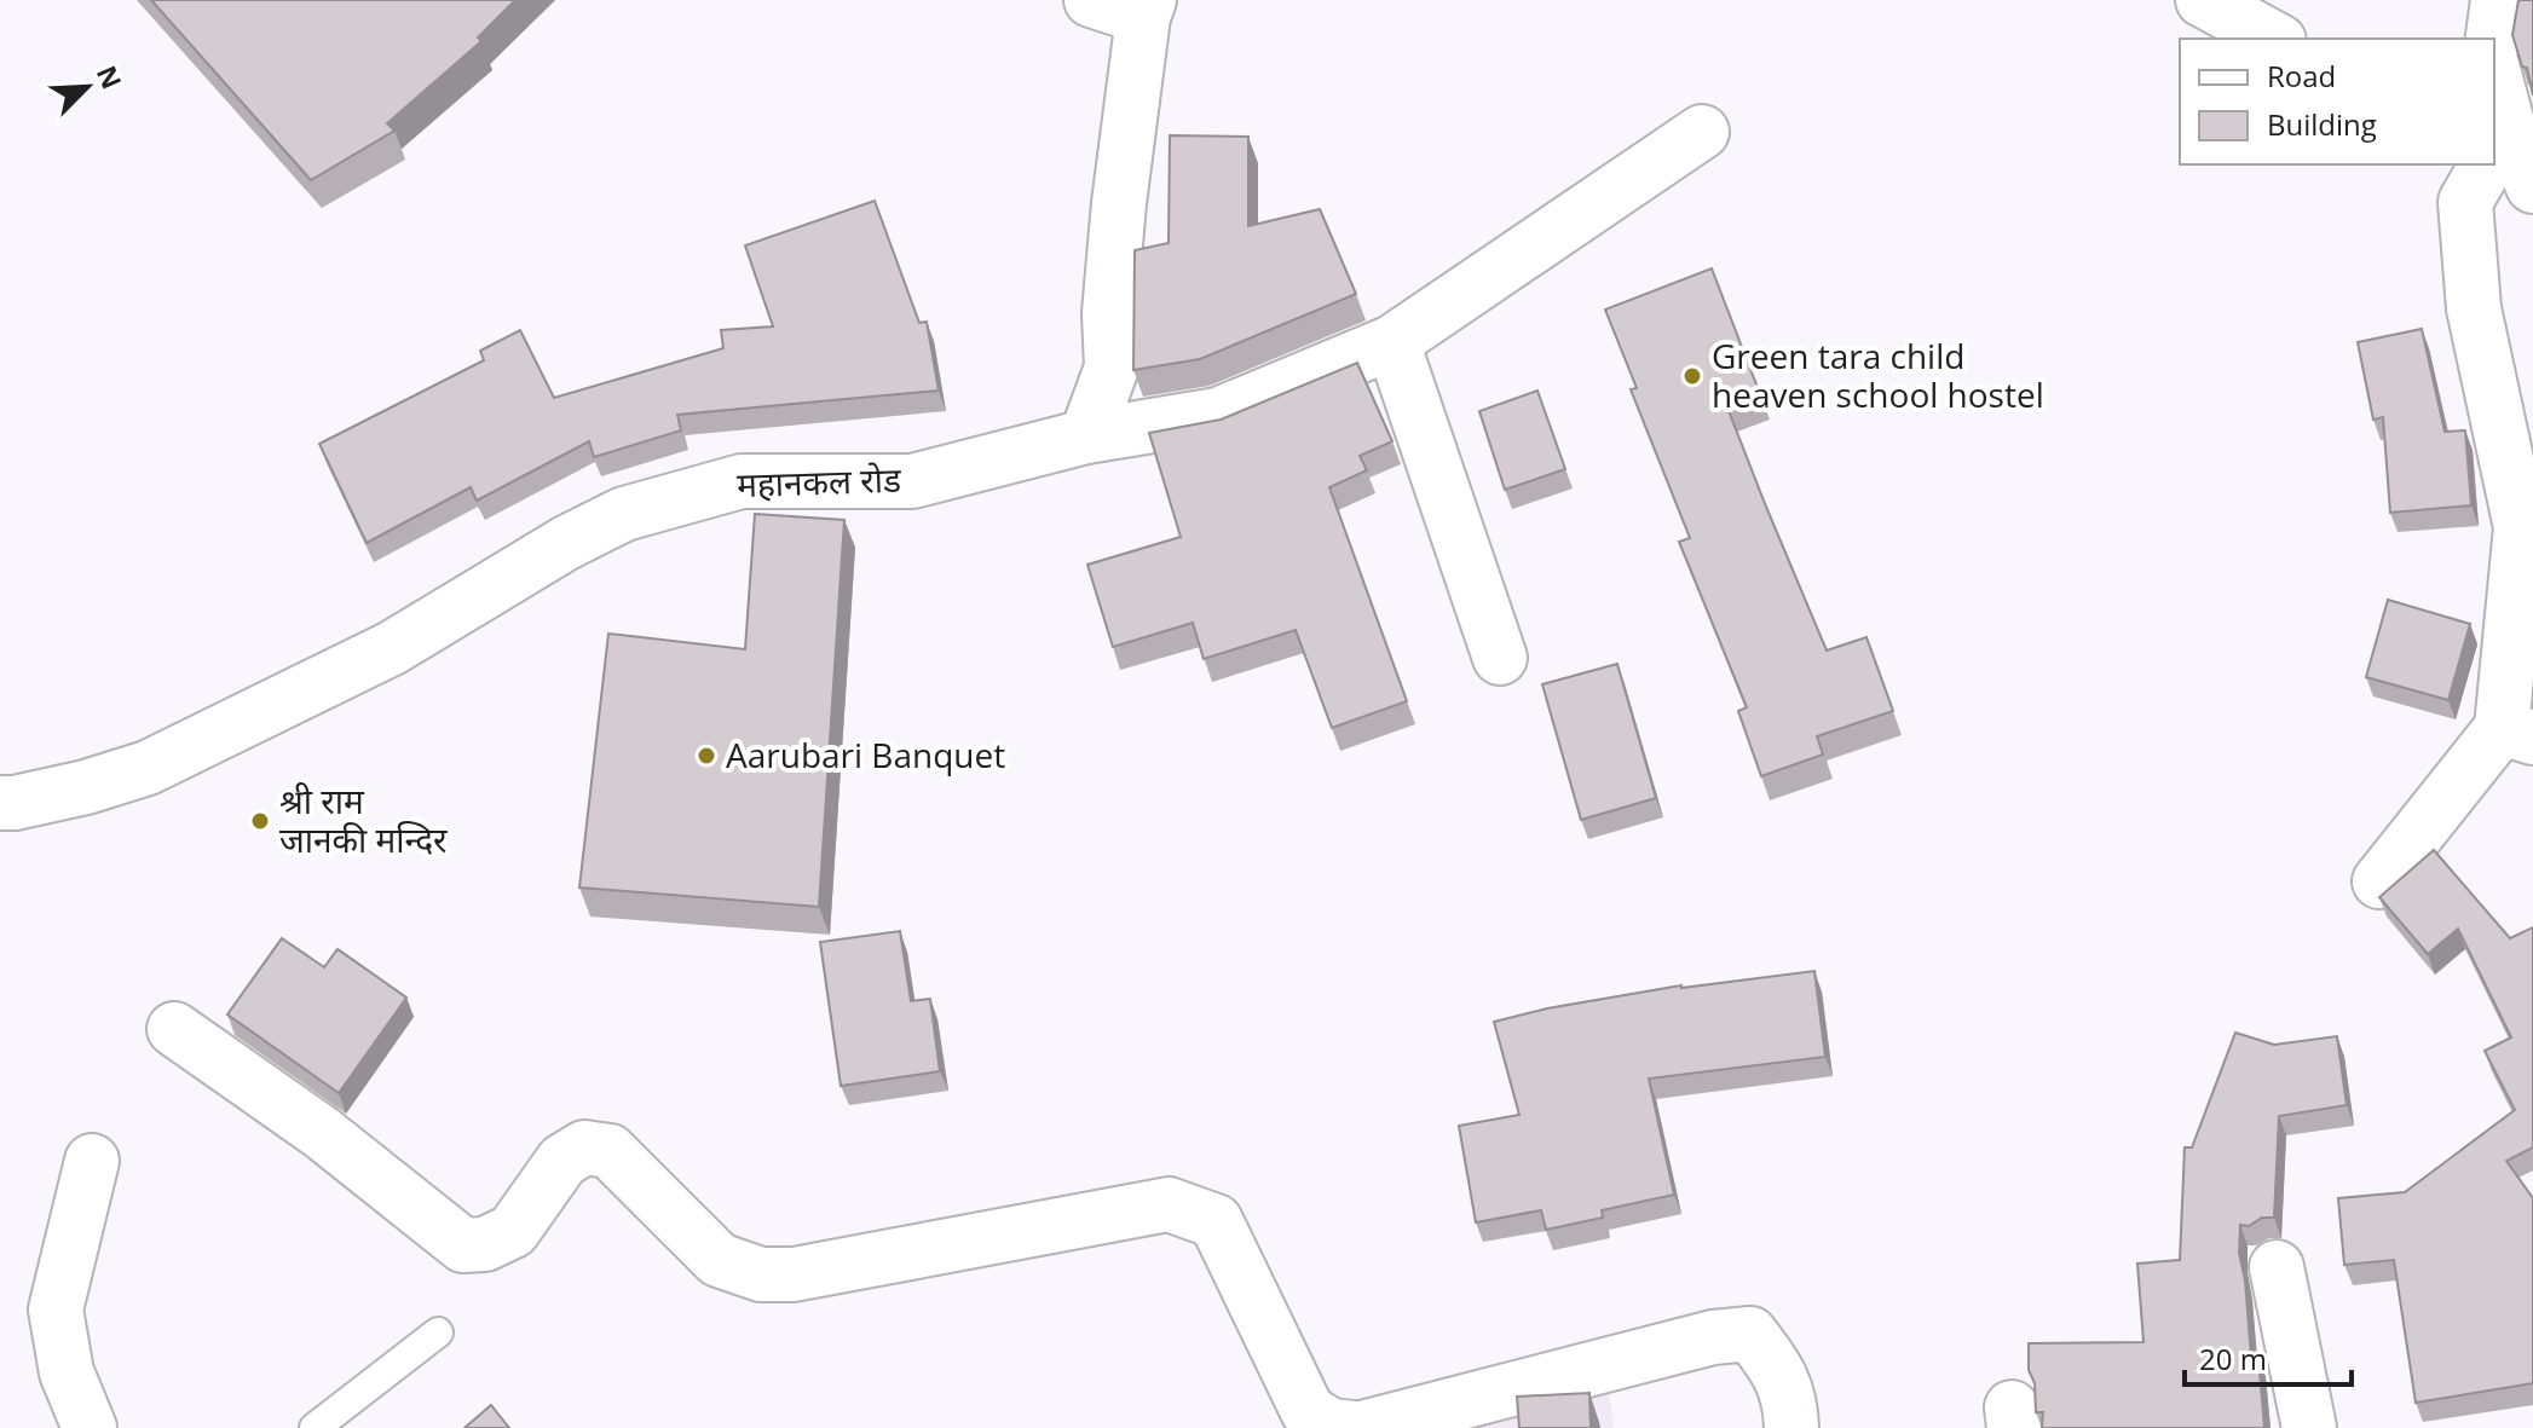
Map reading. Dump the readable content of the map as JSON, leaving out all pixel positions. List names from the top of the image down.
{
  "streets": {
    "street": ["महानकल रोड"]
  },
  "places": ["Green tara child heaven school hostel", "Aarubari Banquet", "श्री राम जानकी मन्दिर"],
  "legend": ["Road", "Building"],
  "scale_bar": "20 m",
  "north": "top right"
}
